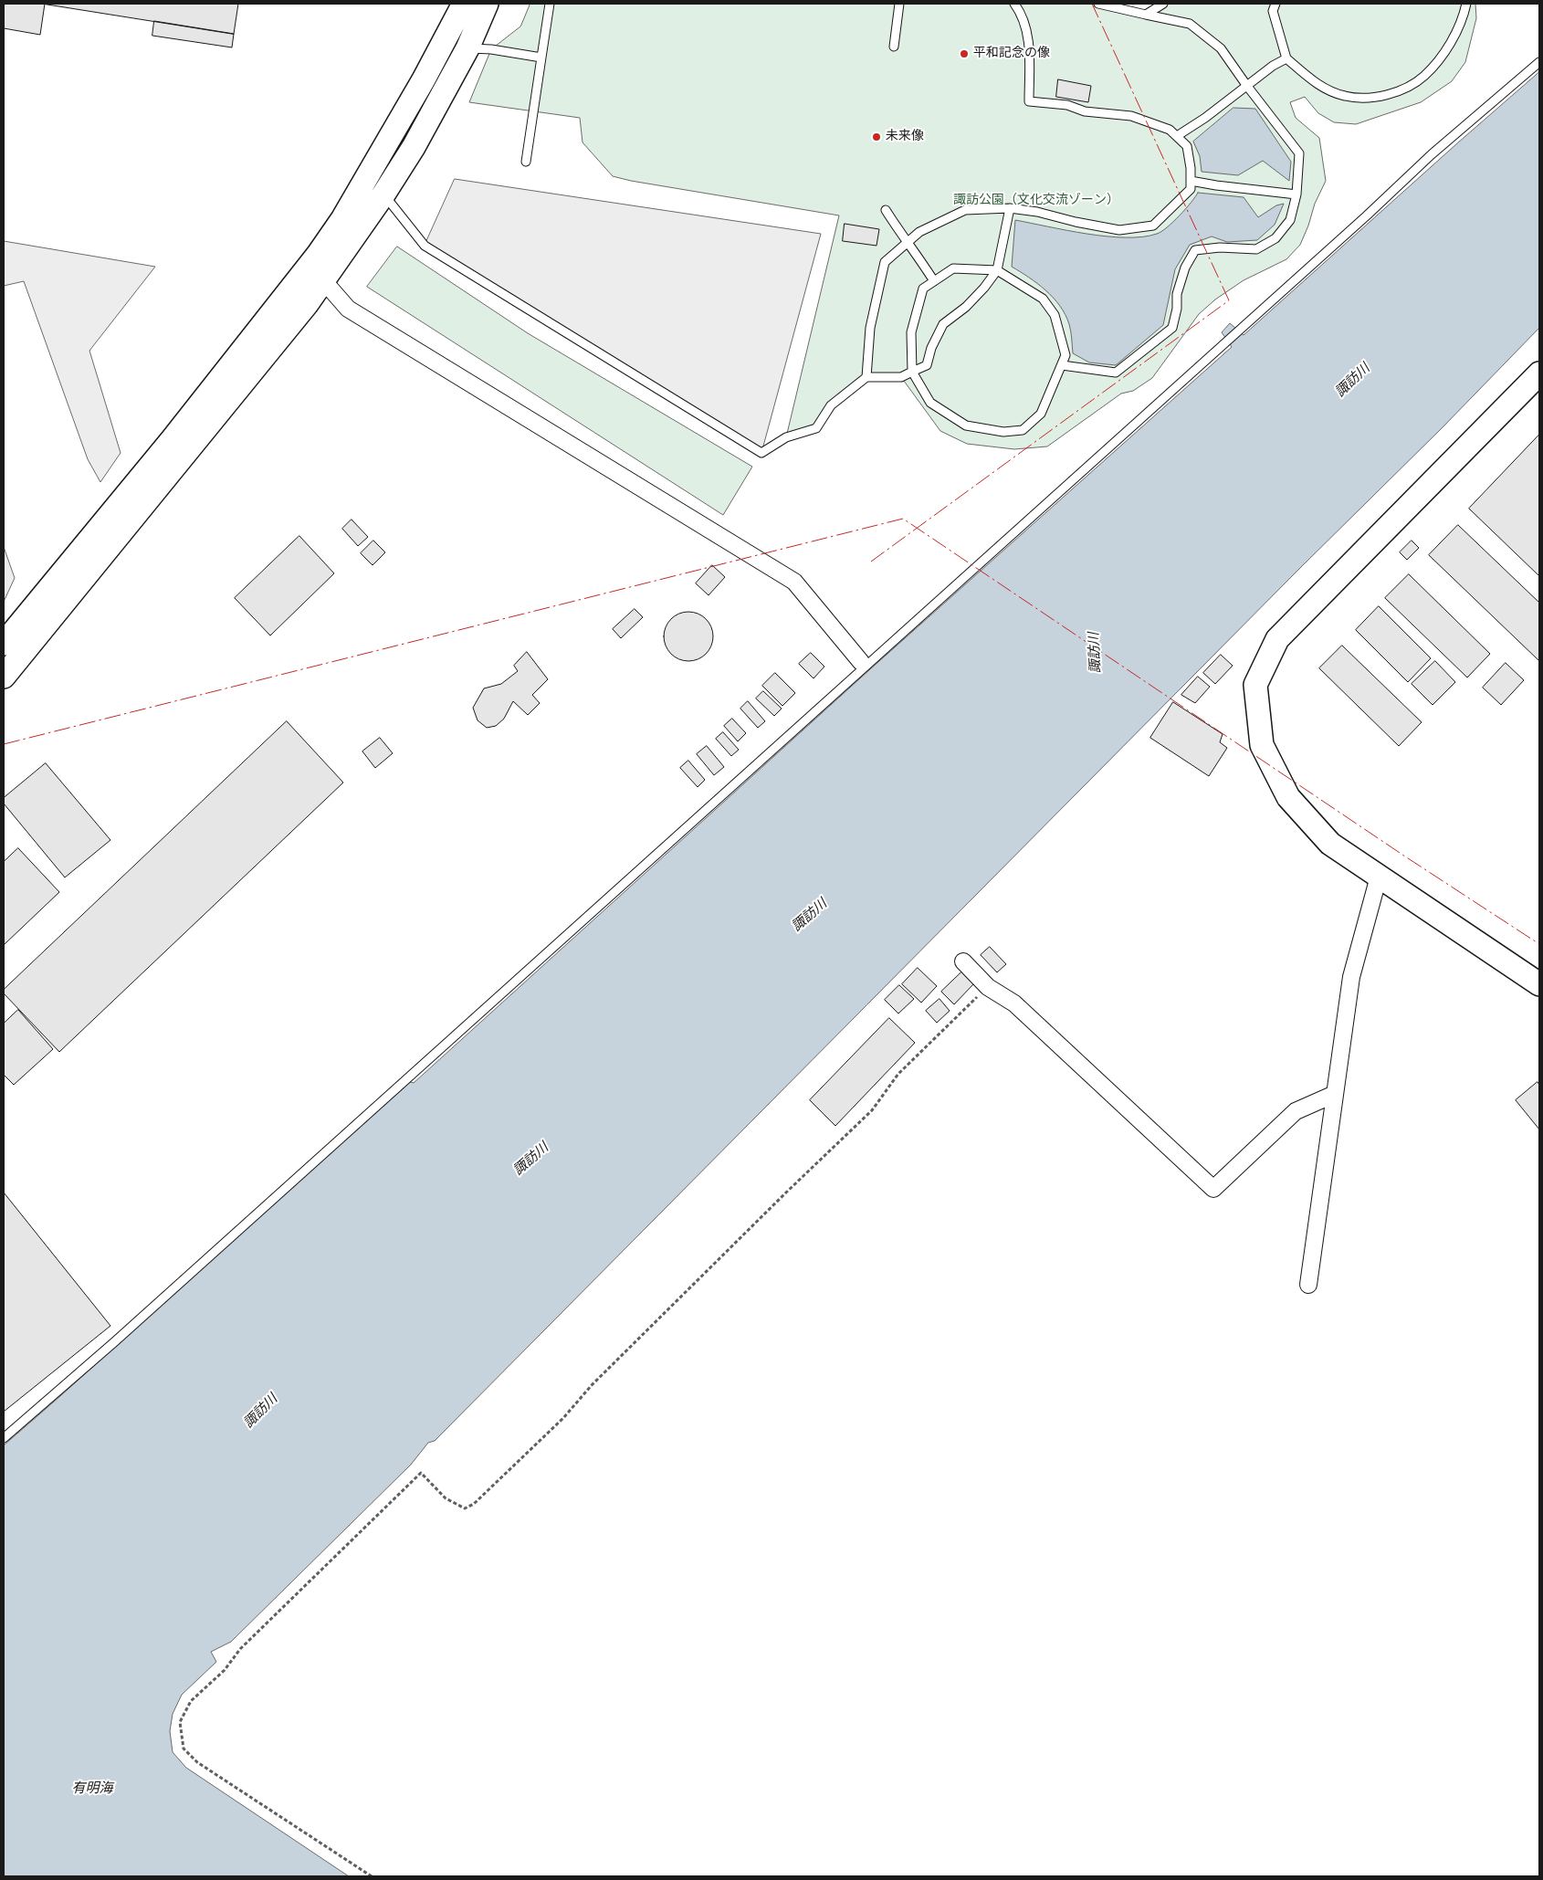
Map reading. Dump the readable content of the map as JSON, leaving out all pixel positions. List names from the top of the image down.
{
  "water": ["諏訪川", "有明海"],
  "parks": ["諏訪公園（文化交流ゾーン）"],
  "places": ["平和記念の像", "未来像"]
}
